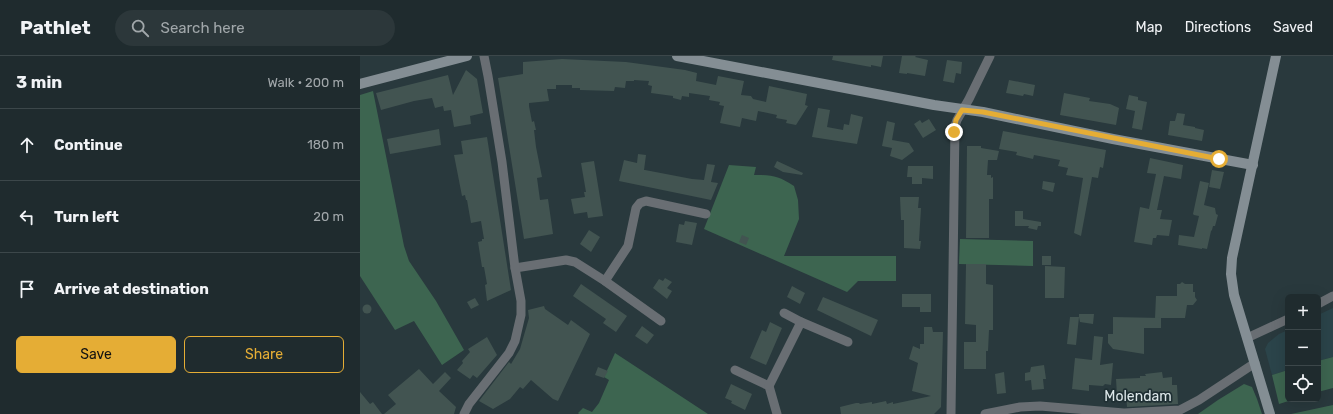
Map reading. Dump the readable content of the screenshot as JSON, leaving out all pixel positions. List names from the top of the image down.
{
  "streets": {
    "street": ["Molendam"]
  },
  "page": {
    "header": "Pathlet",
    "search": "Search here",
    "nav": ["Map", "Directions", "Saved"],
    "heading": ["3 min", "Walk · 200 m"],
    "list": [
      ["Continue", "180 m"],
      ["Turn left", "20 m"],
      "Arrive at destination"
    ],
    "map_buttons": ["+", "−"],
    "buttons": ["Save", "Share"]
  }
}
